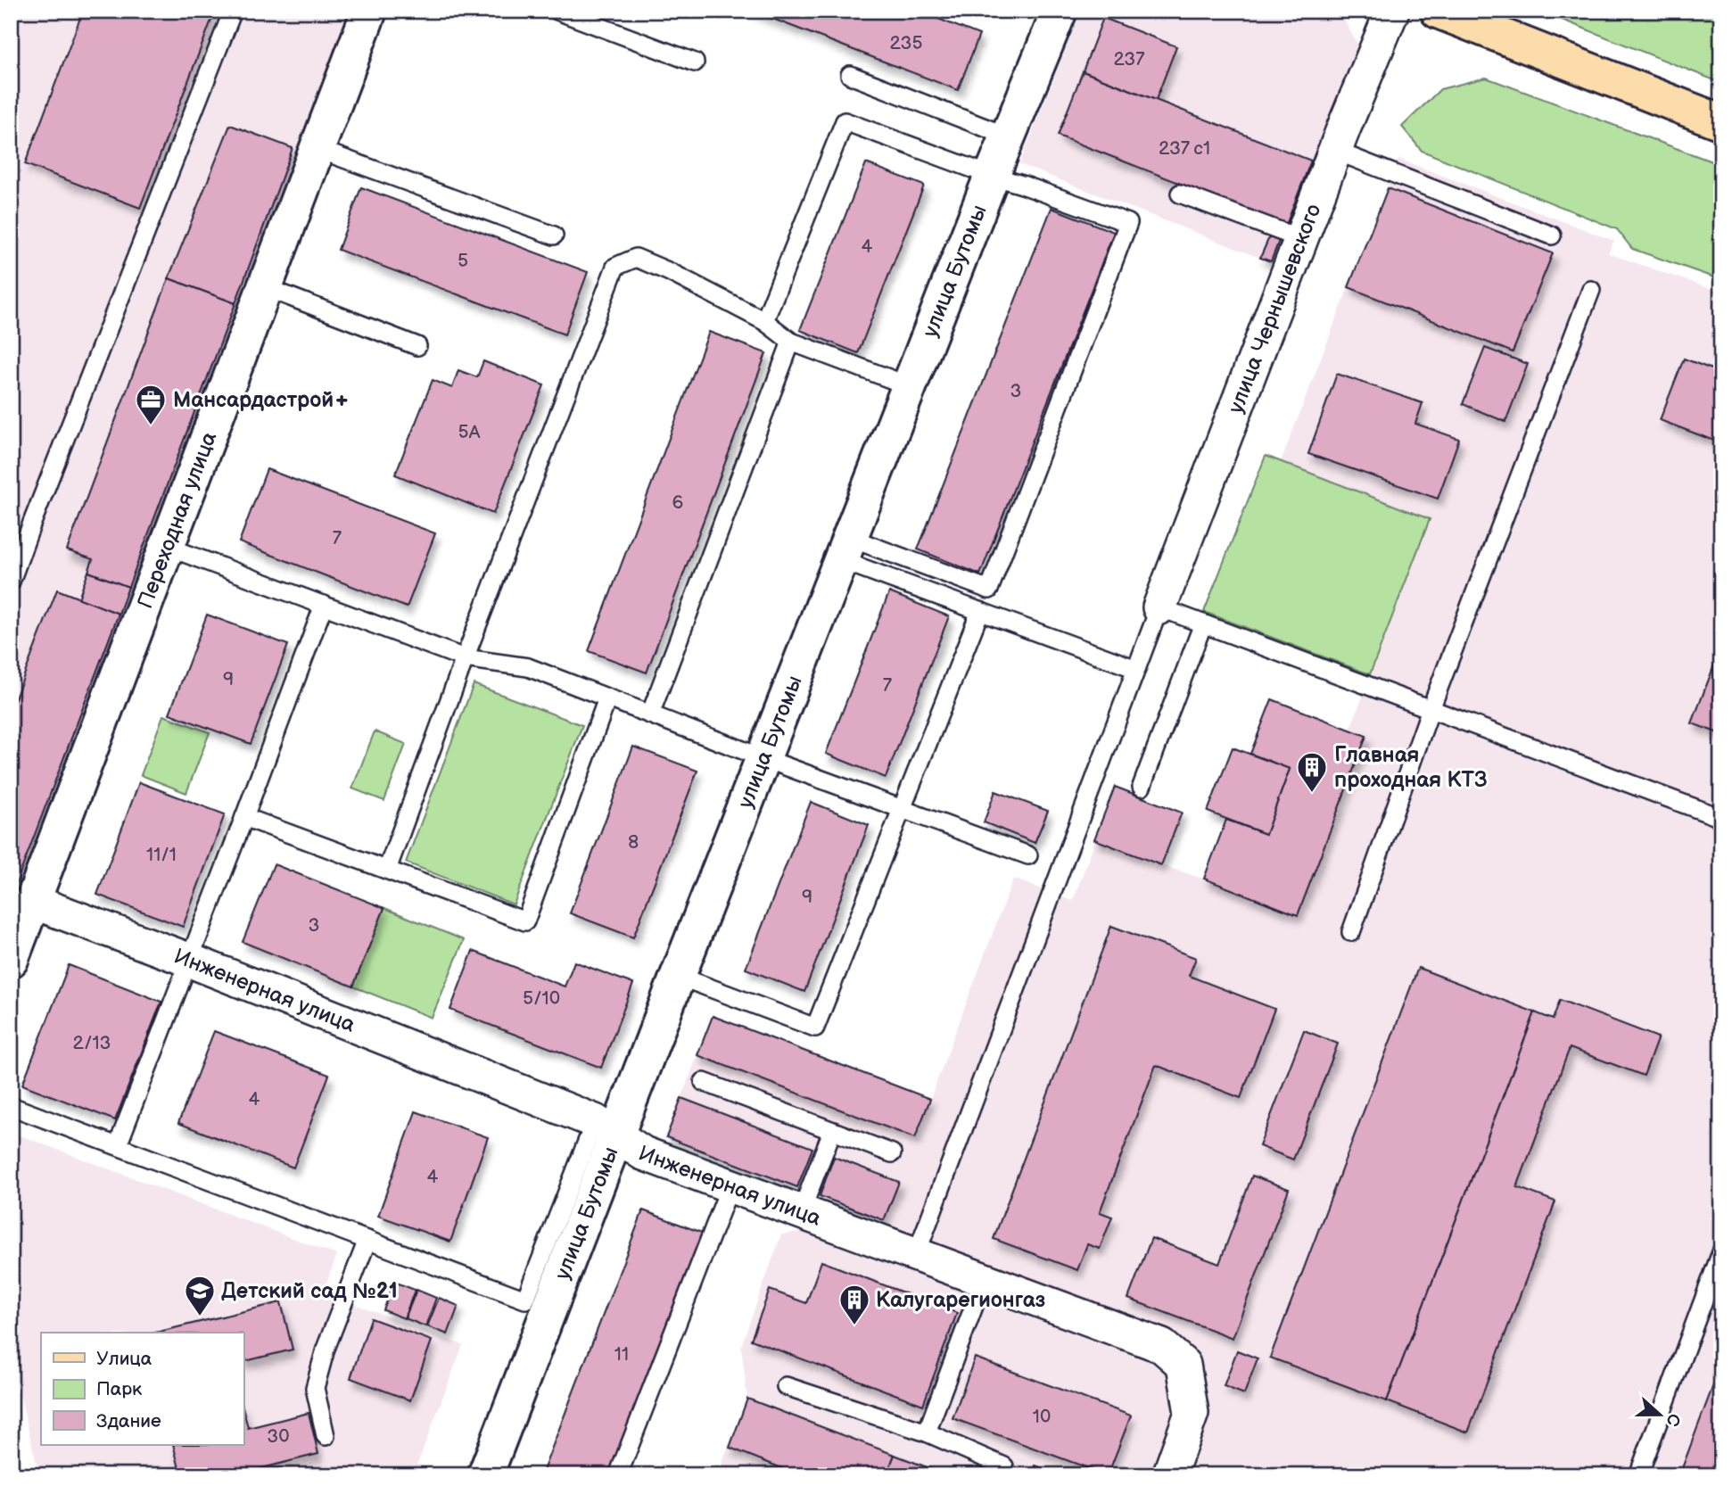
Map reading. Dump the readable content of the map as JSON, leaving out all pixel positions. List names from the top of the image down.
{
  "streets": {
    "street": [
      "улица Бутомы",
      "улица Чернышевского",
      "Переходная улица",
      "Инженерная улица"
    ]
  },
  "crossings": [
    ["улица Бутомы", "Инженерная улица"],
    ["Переходная улица", "Инженерная улица"]
  ],
  "places": {
    "office": ["Мансардастрой+"],
    "building": ["Главная проходная КТЗ", "Калугарегионгаз"],
    "school or university": ["Детский сад №21"]
  },
  "house_numbers": [
    "235",
    "237",
    "237 с1",
    "4",
    "5",
    "3",
    "5А",
    "6",
    "7",
    "9",
    "7",
    "8",
    "11/1",
    "9",
    "3",
    "5/10",
    "2/13",
    "4",
    "4",
    "11",
    "10",
    "30"
  ],
  "legend": ["Улица", "Парк", "Здание"],
  "north": "right"
}
